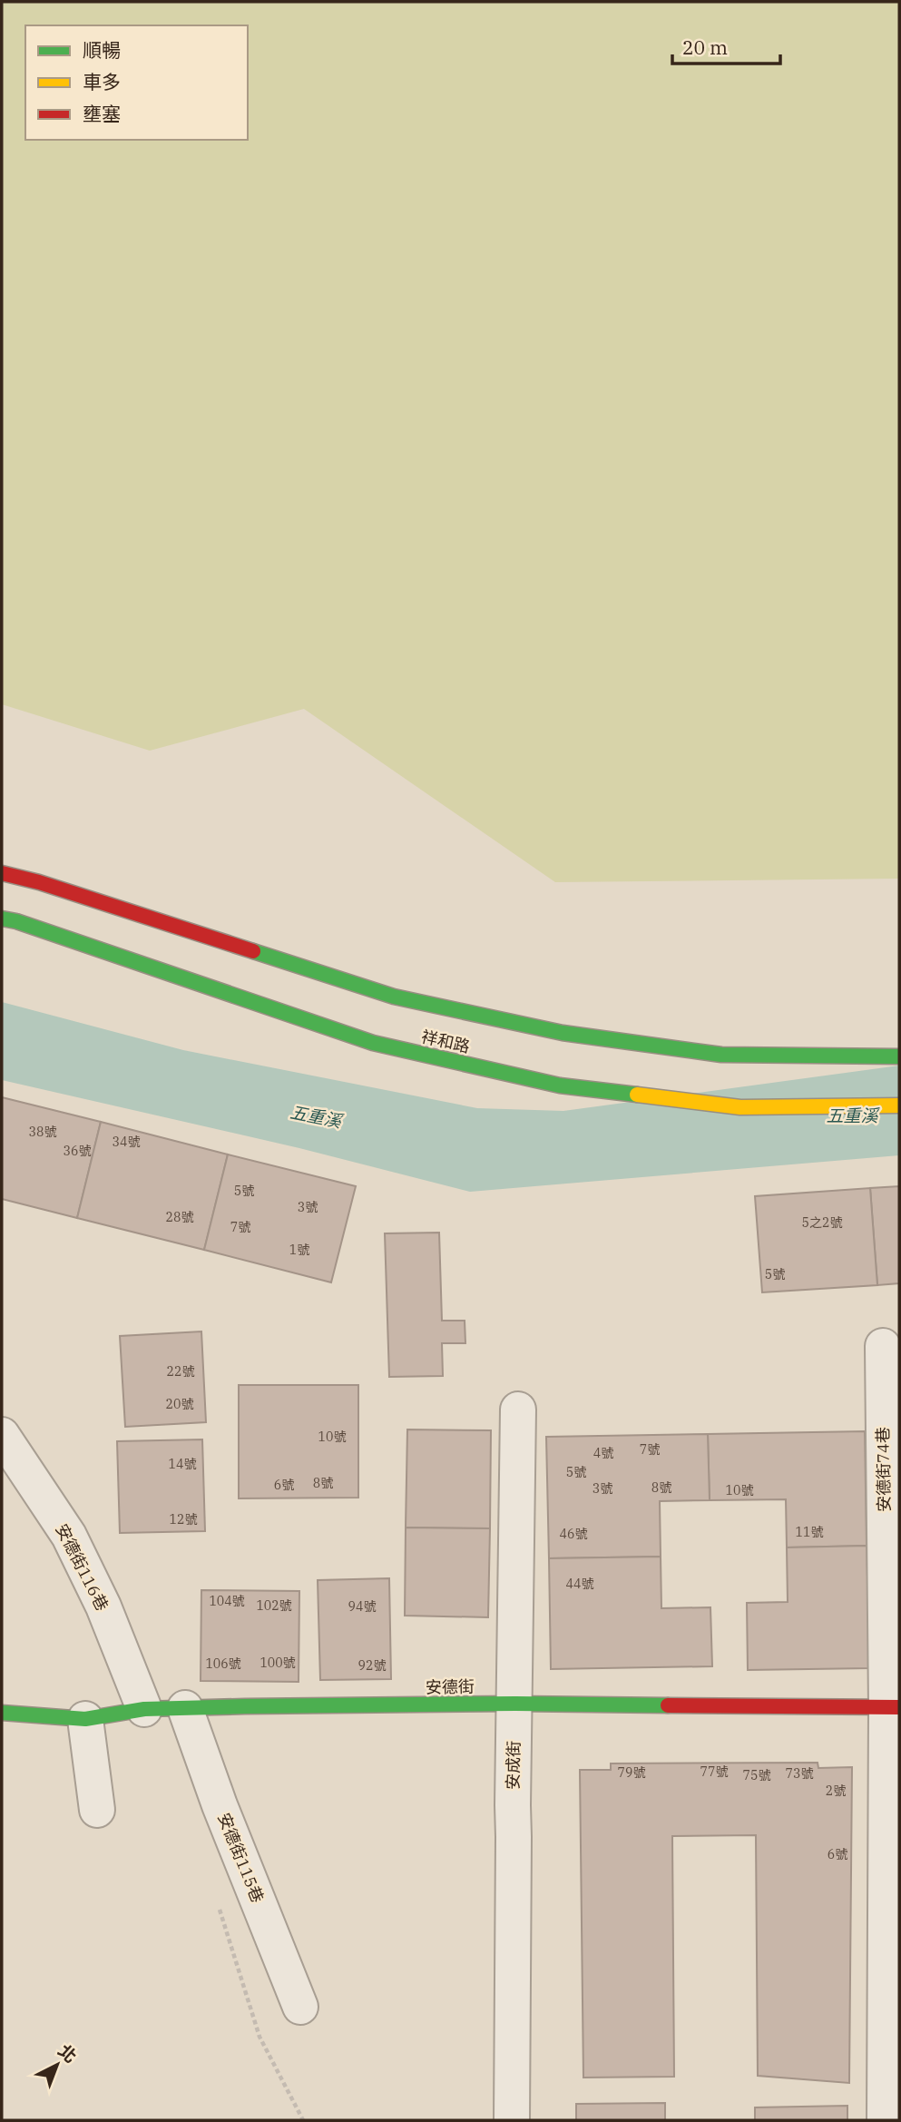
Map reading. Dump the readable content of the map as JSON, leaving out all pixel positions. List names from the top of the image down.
{
  "streets": {
    "main road": ["祥和路", "安德街"],
    "street": [
      "安德街74巷",
      "安德街116巷",
      "安成街",
      "安德街115巷"
    ]
  },
  "crossings": [
    ["安德街74巷", "安德街"],
    ["安德街116巷", "安德街"],
    ["安德街", "安成街"],
    ["安德街", "安德街115巷"]
  ],
  "water": ["五重溪"],
  "house_numbers": [
    "38號",
    "34號",
    "36號",
    "5號",
    "3號",
    "28號",
    "5之2號",
    "7號",
    "1號",
    "5號",
    "22號",
    "20號",
    "10號",
    "7號",
    "4號",
    "14號",
    "5號",
    "8號",
    "6號",
    "8號",
    "3號",
    "10號",
    "12號",
    "11號",
    "46號",
    "44號",
    "104號",
    "102號",
    "94號",
    "100號",
    "106號",
    "92號",
    "77號",
    "79號",
    "73號",
    "75號",
    "2號",
    "6號"
  ],
  "legend": ["順暢", "車多", "壅塞"],
  "scale_bar": "20 m",
  "north": "top right"
}
